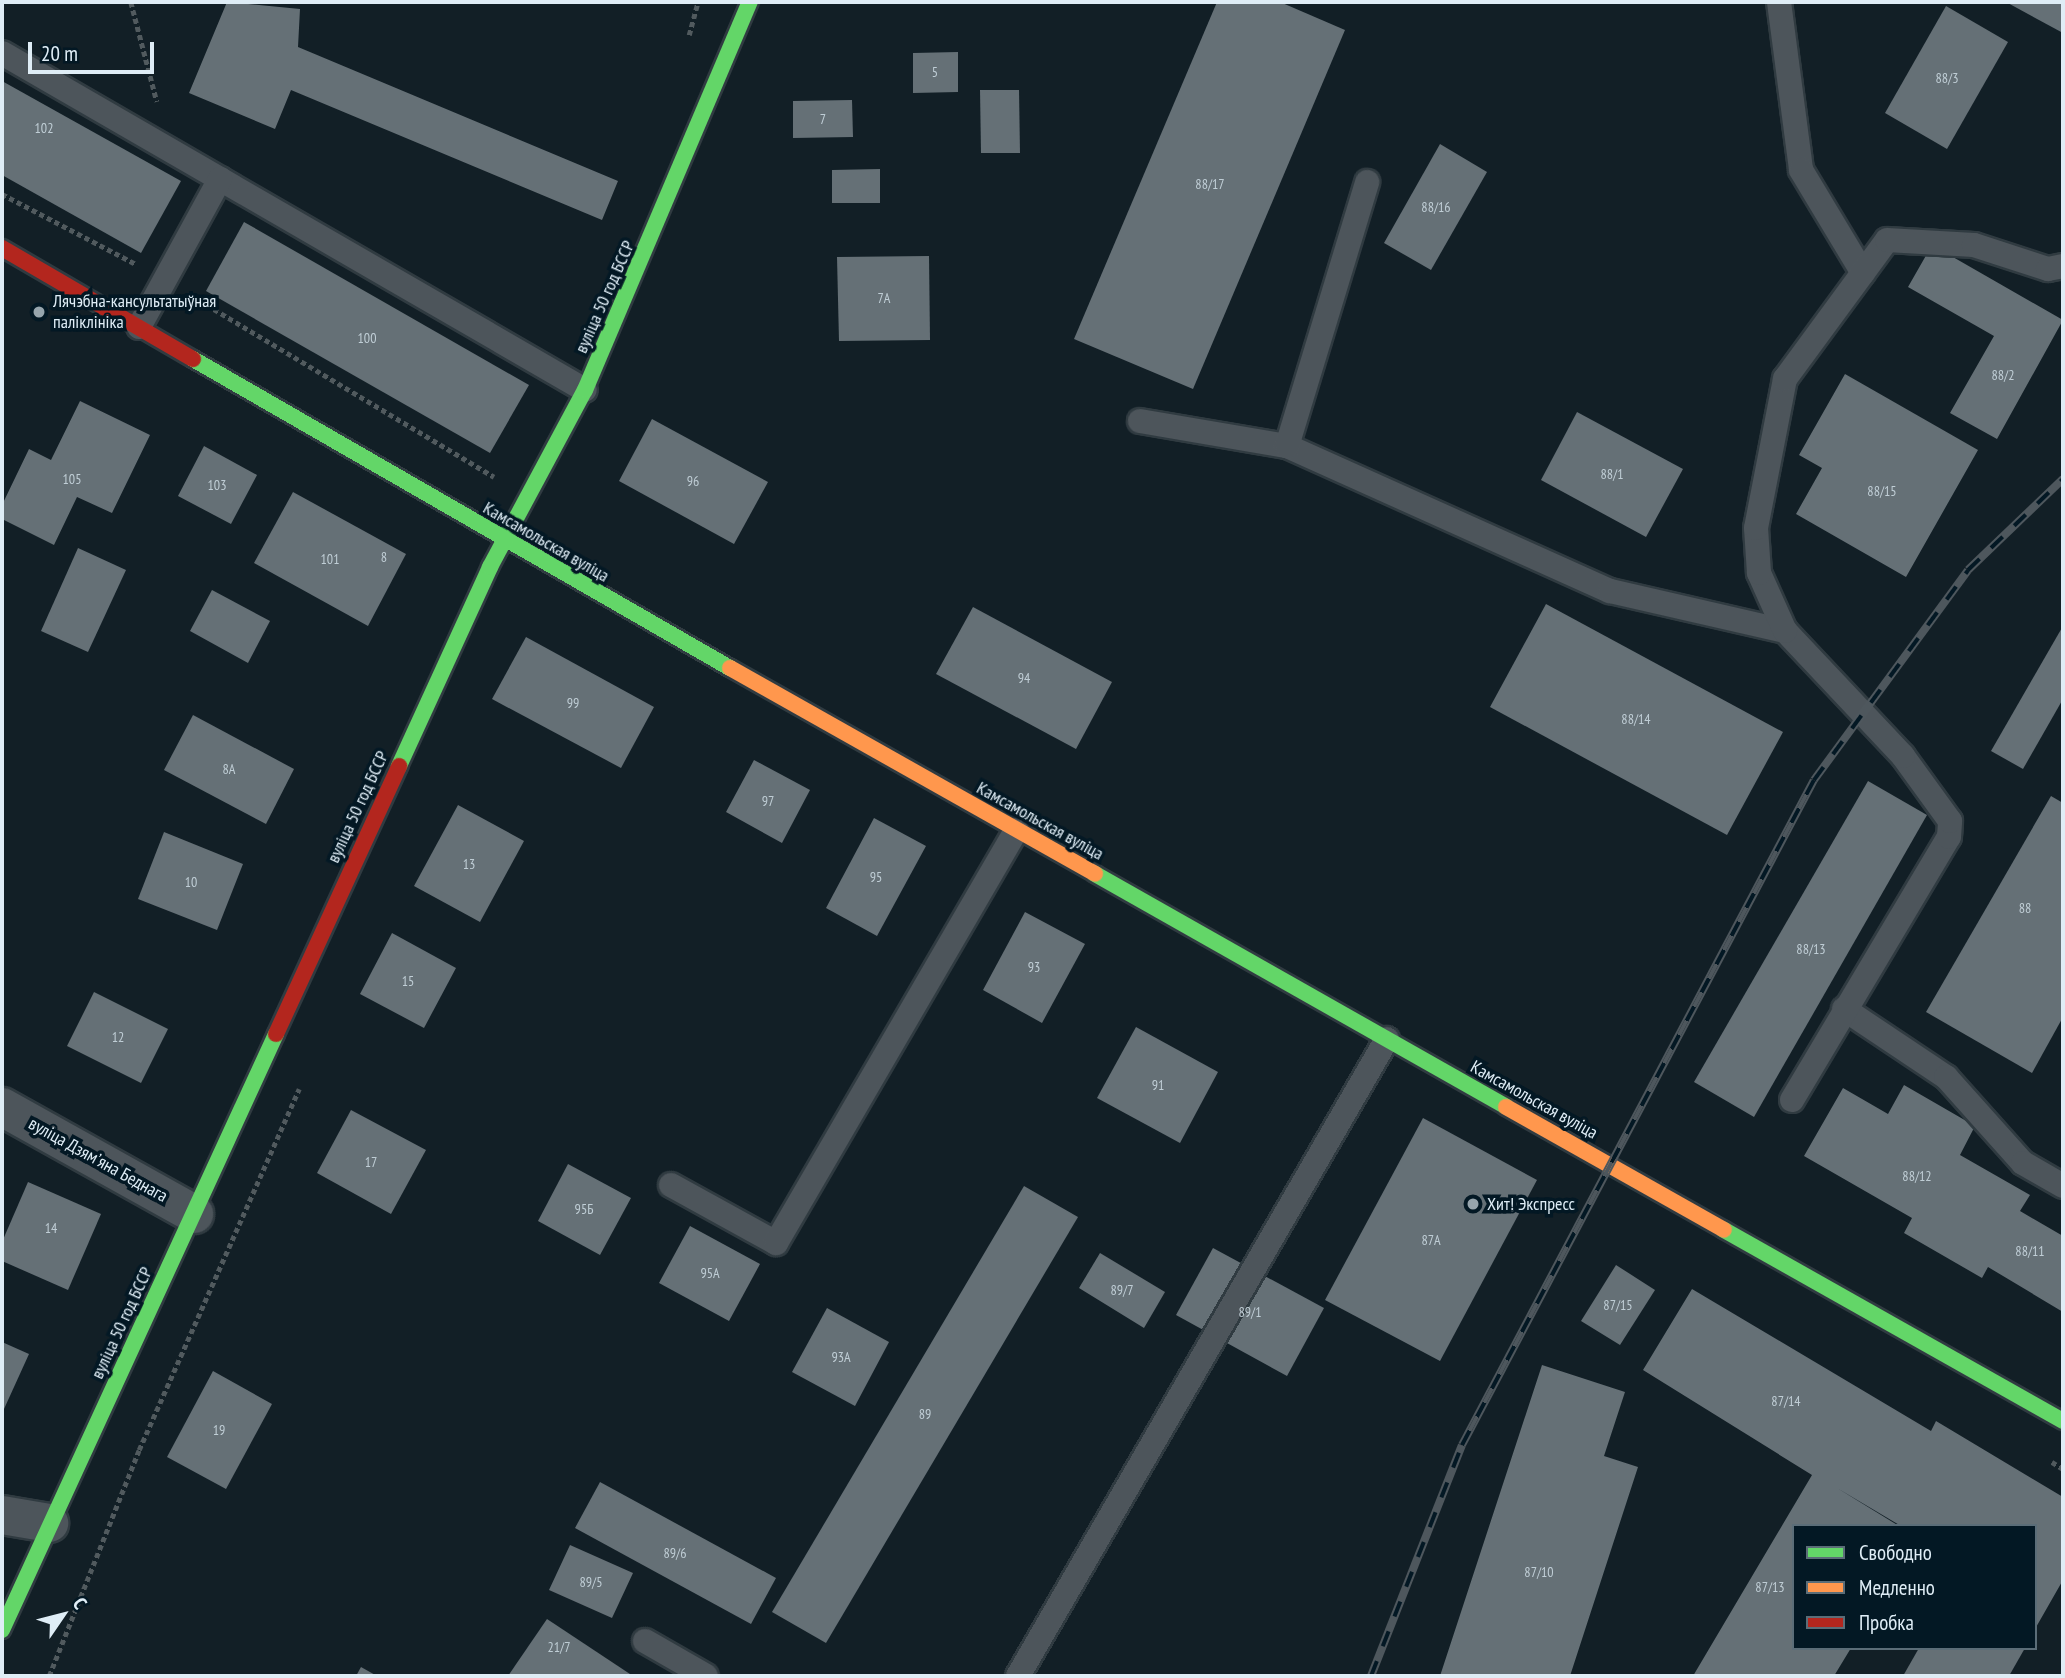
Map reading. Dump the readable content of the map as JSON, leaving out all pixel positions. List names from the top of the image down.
{
  "streets": {
    "main road": ["вуліца 50 год БССР", "Камсамольская вуліца"],
    "street": ["вуліца Дзямʼяна Беднага"]
  },
  "crossings": [
    ["вуліца 50 год БССР", "Камсамольская вуліца"],
    ["вуліца 50 год БССР", "вуліца Дзямʼяна Беднага"]
  ],
  "places": ["Лячэбна-кансультатыўная паліклініка", "Хит! Экспресс"],
  "house_numbers": [
    "5",
    "88/3",
    "7",
    "102",
    "88/17",
    "88/16",
    "7А",
    "100",
    "88/2",
    "88/1",
    "105",
    "96",
    "103",
    "88/15",
    "8",
    "101",
    "94",
    "99",
    "88/14",
    "8А",
    "97",
    "13",
    "95",
    "10",
    "88",
    "88/13",
    "93",
    "15",
    "12",
    "91",
    "17",
    "88/12",
    "95Б",
    "14",
    "87А",
    "88/11",
    "95А",
    "89/7",
    "87/15",
    "89/1",
    "93А",
    "87/14",
    "89",
    "19",
    "89/6",
    "87/10",
    "89/5",
    "87/13",
    "21/7"
  ],
  "legend": ["Свободно", "Медленно", "Пробка"],
  "scale_bar": "20 m",
  "north": "top right"
}
